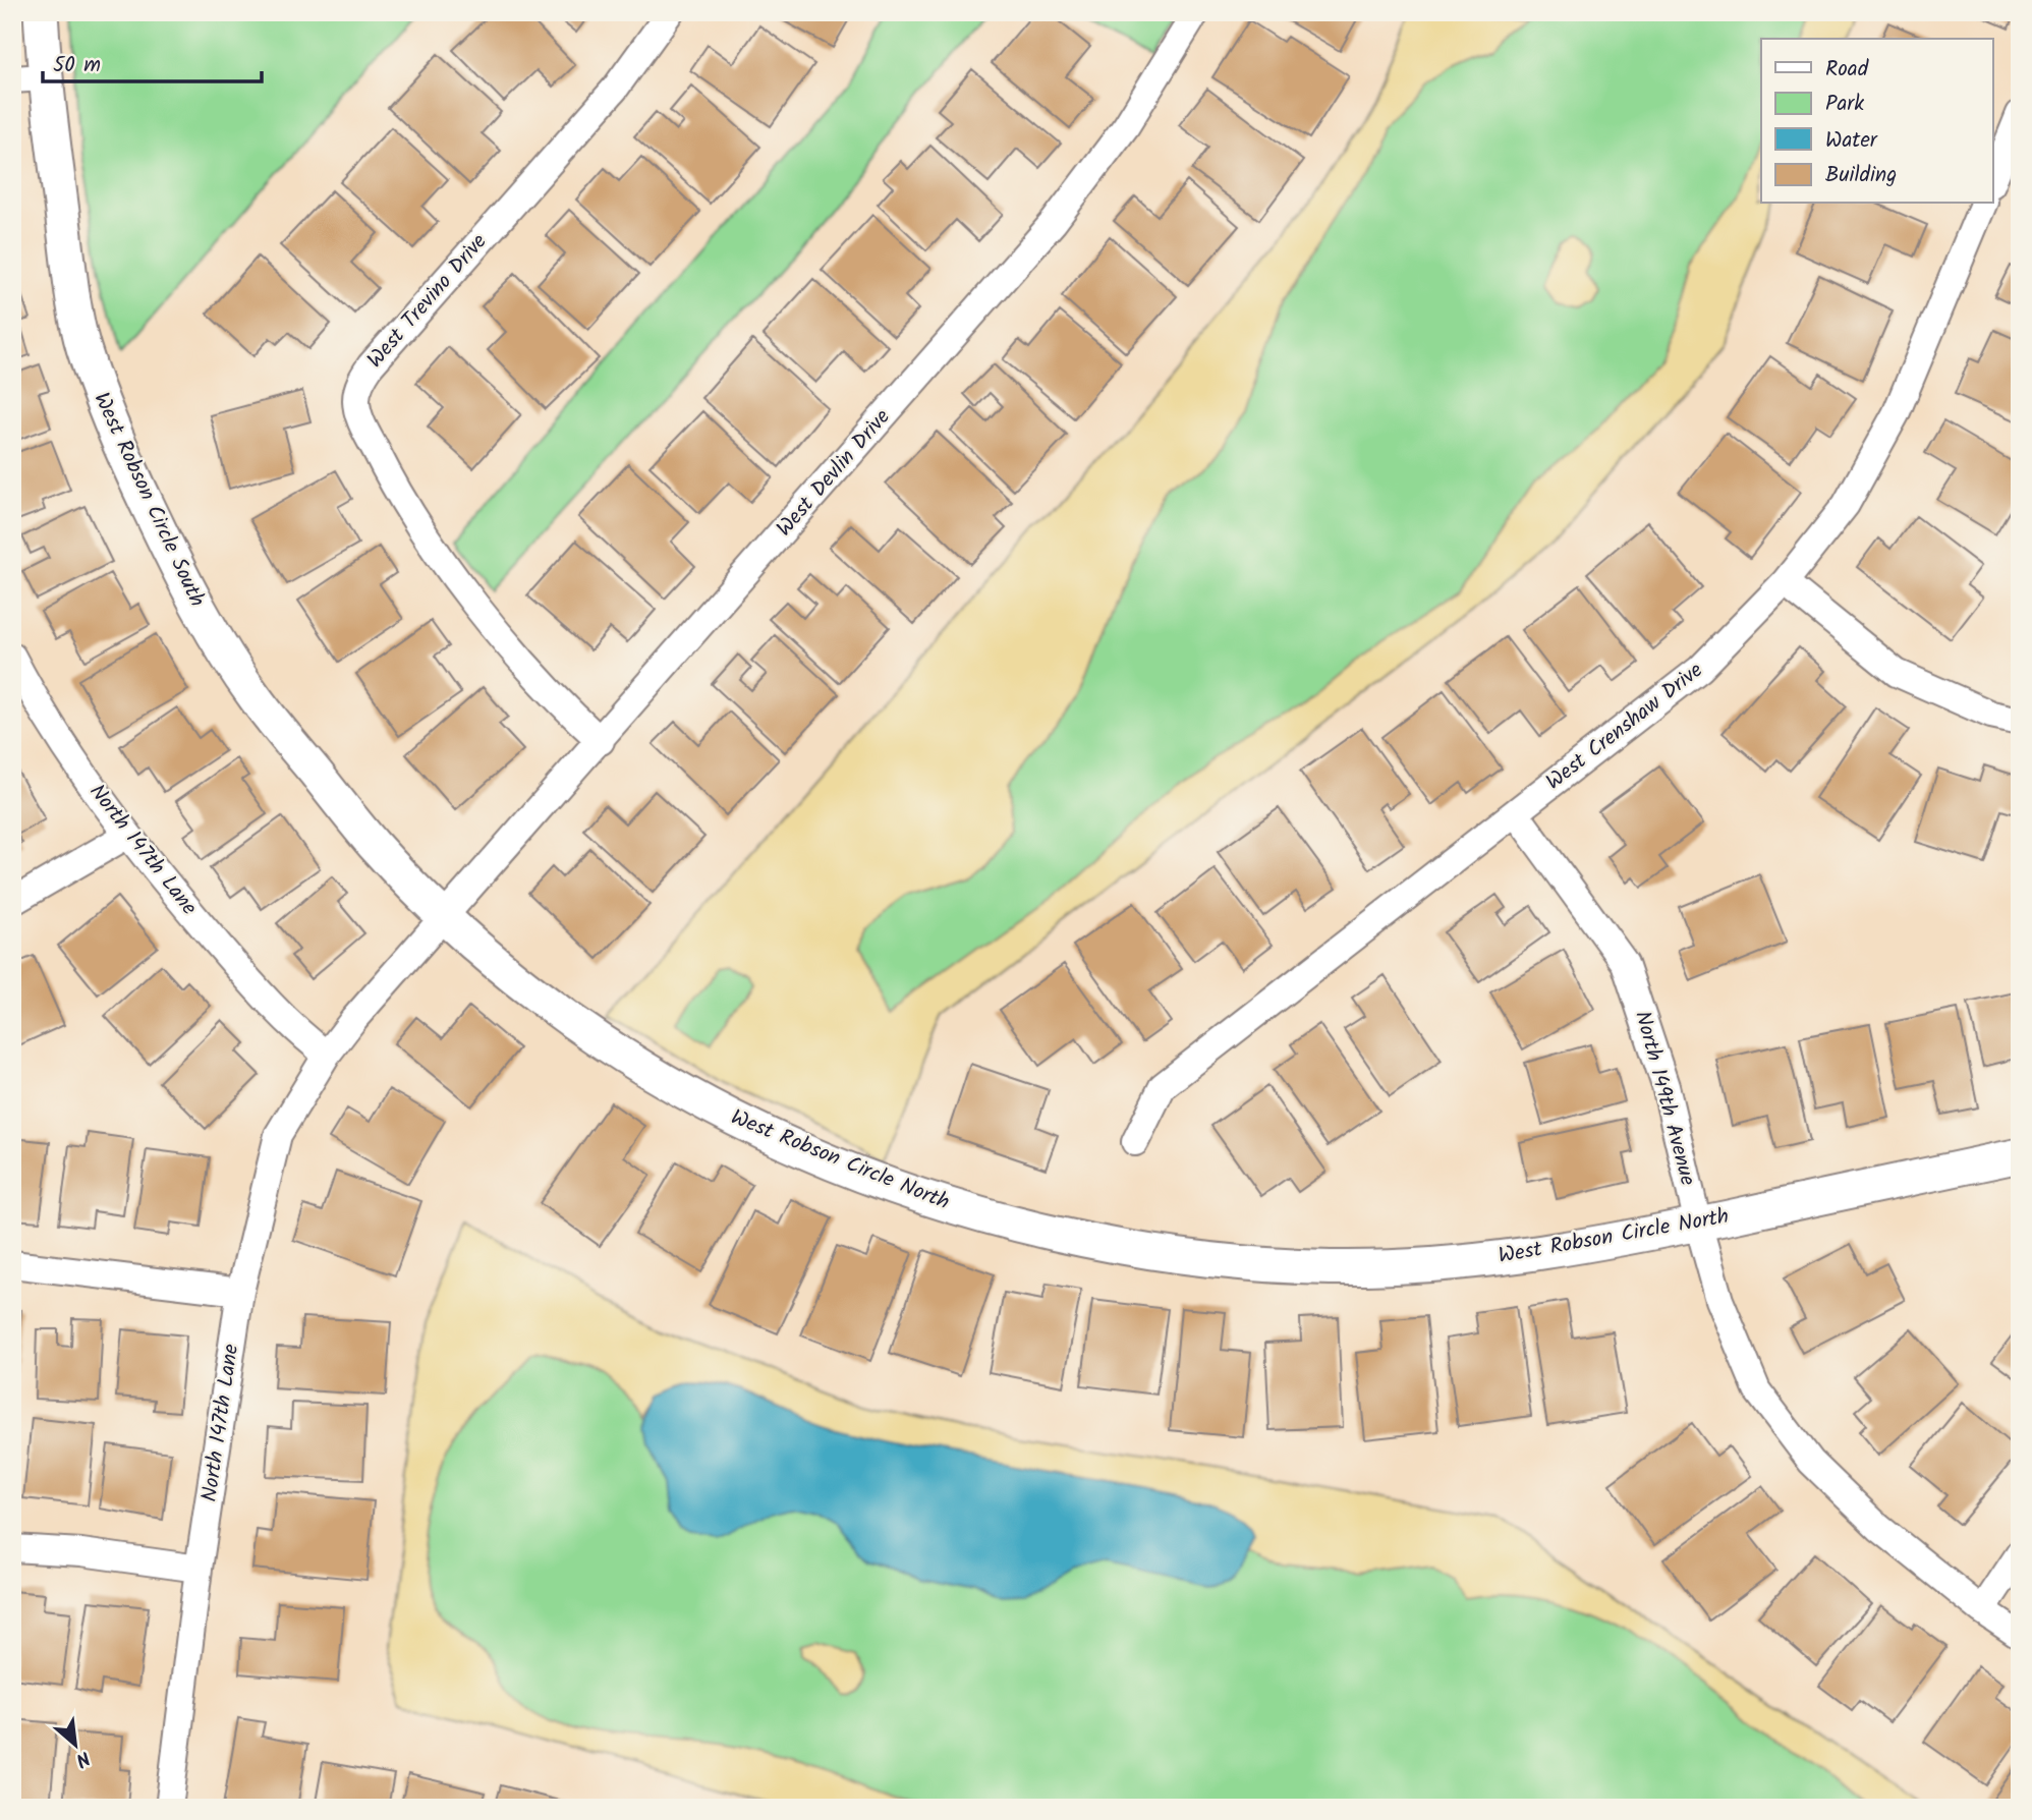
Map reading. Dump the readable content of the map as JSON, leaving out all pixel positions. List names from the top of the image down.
{
  "streets": {
    "street": [
      "West Trevino Drive",
      "West Devlin Drive",
      "West Robson Circle South",
      "West Crenshaw Drive",
      "North 147th Lane",
      "North 149th Avenue",
      "West Robson Circle North"
    ]
  },
  "crossings": [
    ["West Trevino Drive", "West Devlin Drive"],
    ["West Devlin Drive", "North 147th Lane"],
    ["West Devlin Drive", "West Robson Circle North"],
    ["West Robson Circle South", "West Robson Circle North"],
    ["West Crenshaw Drive", "North 149th Avenue"],
    ["North 147th Lane", "West Robson Circle North"],
    ["North 149th Avenue", "West Robson Circle North"]
  ],
  "legend": [
    "Road",
    "Park",
    "Water",
    "Building"
  ],
  "scale_bar": "50 m",
  "north": "bottom right"
}
